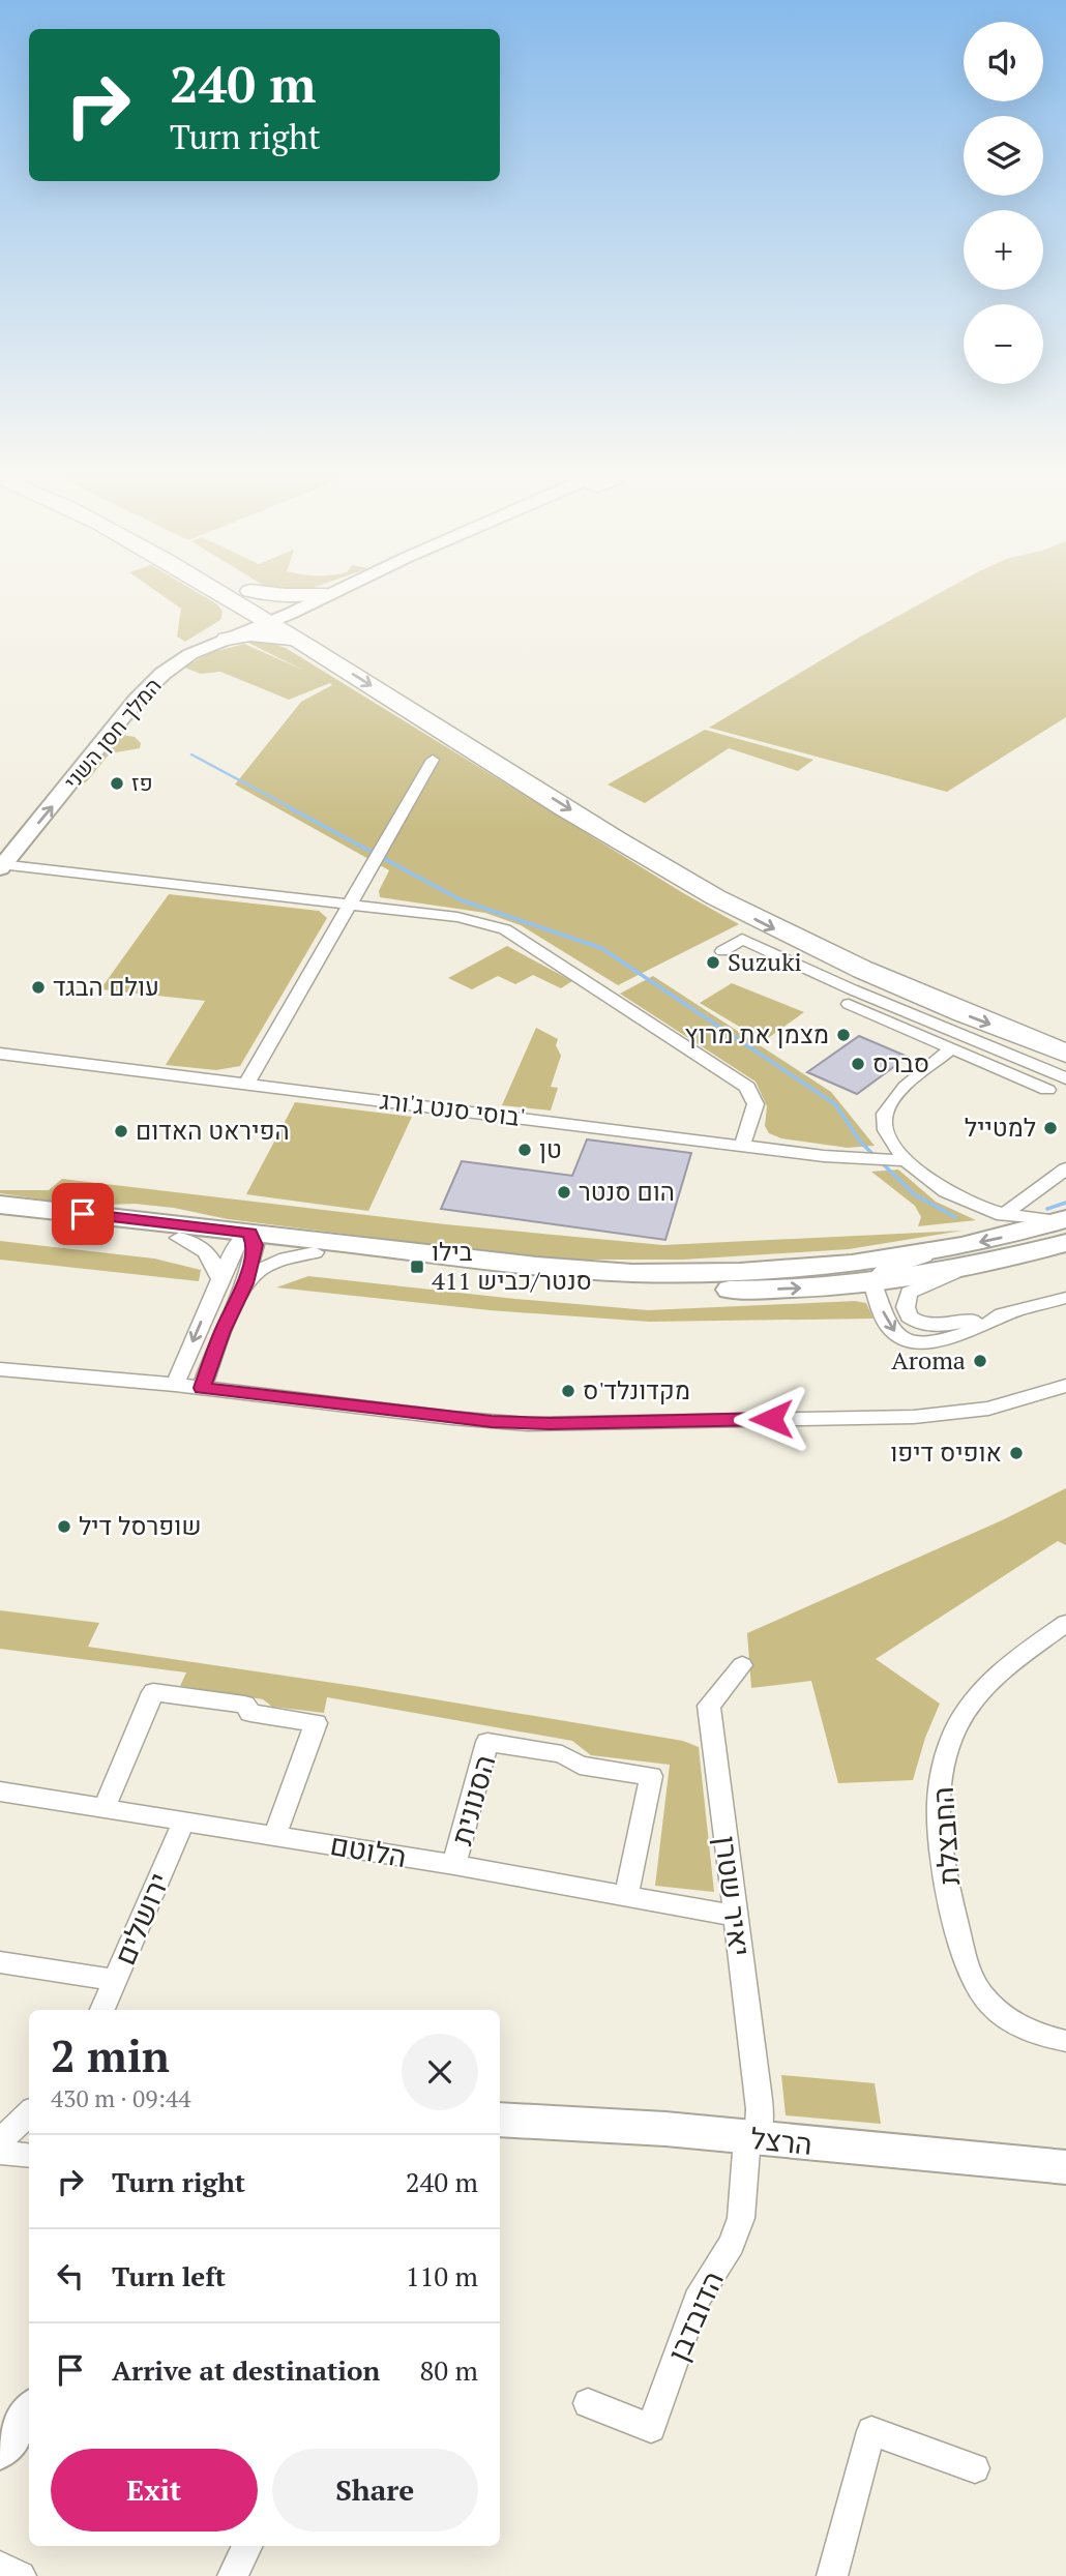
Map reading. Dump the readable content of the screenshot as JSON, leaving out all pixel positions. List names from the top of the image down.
{
  "streets": {
    "street": [
      "המלך חסן השני",
      "בוסי סנט ג'ורג'",
      "הסנונית",
      "החבצלת",
      "הלוטם",
      "יאיר שטרן",
      "ירושלים",
      "הרצל",
      "הדובדבן"
    ]
  },
  "crossings": [
    ["הסנונית", "הלוטם"],
    ["הלוטם", "יאיר שטרן"],
    ["הלוטם", "ירושלים"],
    ["יאיר שטרן", "הרצל"],
    ["יאיר שטרן", "הדובדבן"],
    ["הרצל", "הדובדבן"]
  ],
  "places": {
    "other": [
      "פז",
      "Suzuki",
      "עולם הבגד",
      "מצמן את מרוץ",
      "סברס",
      "למטייל",
      "הפיראט האדום",
      "טן",
      "הום סנטר",
      "Aroma",
      "מקדונלד'ס",
      "אופיס דיפו",
      "שופרסל דיל"
    ],
    "transit": ["בילו סנטר/כביש 411"]
  },
  "page": {
    "map_buttons": ["+", "−"],
    "turn": ["240 m", "Turn right"],
    "heading": ["2 min", "430 m · 09:44"],
    "list": [
      {
        "name": "Turn right",
        "value": "240 m"
      },
      {
        "name": "Turn left",
        "value": "110 m"
      },
      {
        "name": "Arrive at destination",
        "value": "80 m"
      }
    ],
    "buttons": ["Exit", "Share"]
  }
}
